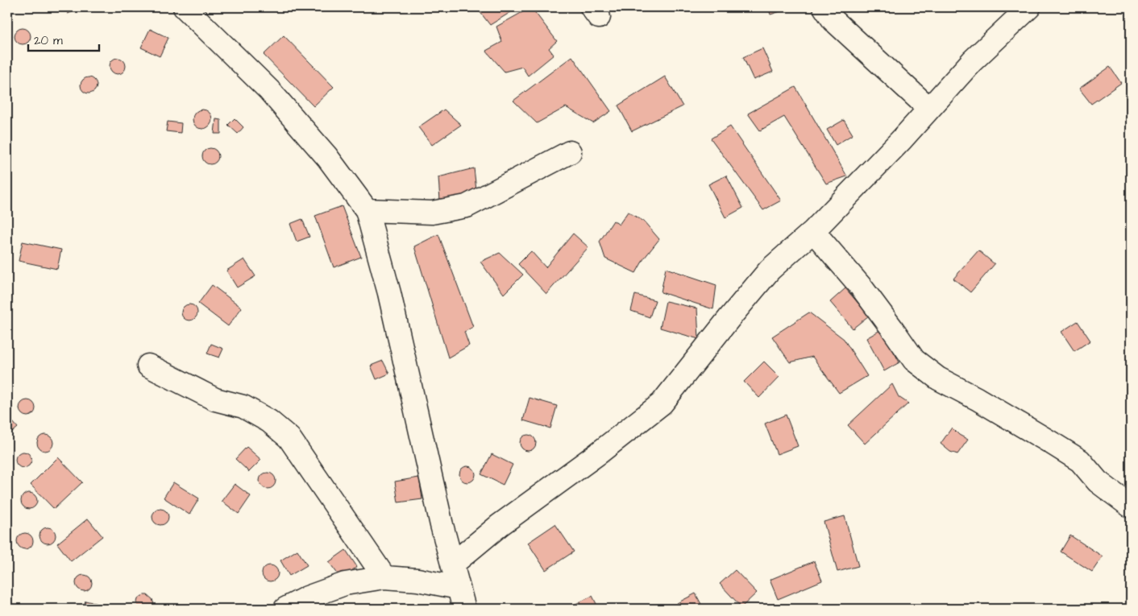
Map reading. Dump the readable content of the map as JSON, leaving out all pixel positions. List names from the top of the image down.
{
  "scale_bar": "20 m"
}
